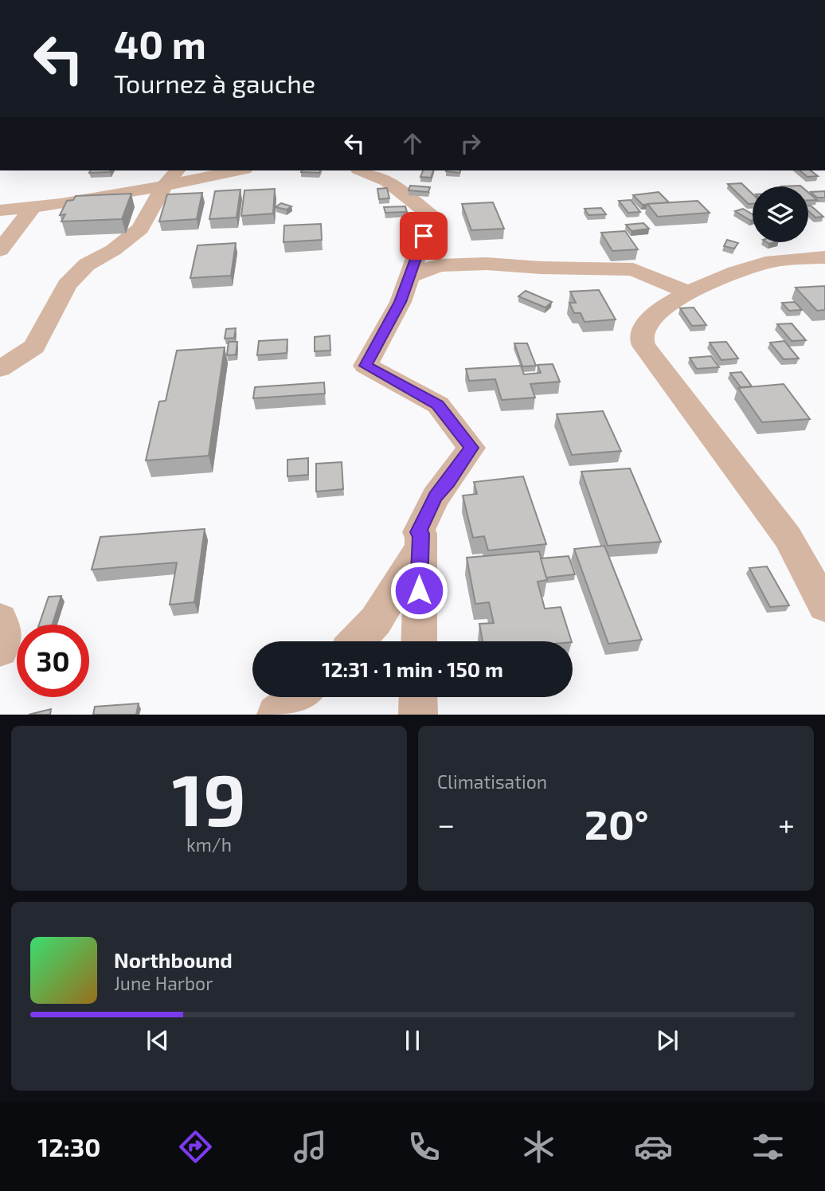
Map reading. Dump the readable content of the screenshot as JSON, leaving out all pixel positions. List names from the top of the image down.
{
  "page": {
    "turn": ["40 m", "Tournez à gauche"],
    "limit": "30",
    "trip": "12:31 · 1 min · 150 m",
    "tile": [
      ["19", "km/h"],
      "Climatisation"
    ],
    "heat": ["−", "20°", "+"],
    "song": ["Northbound", "June Harbor"],
    "tabs": "12:30"
  }
}
